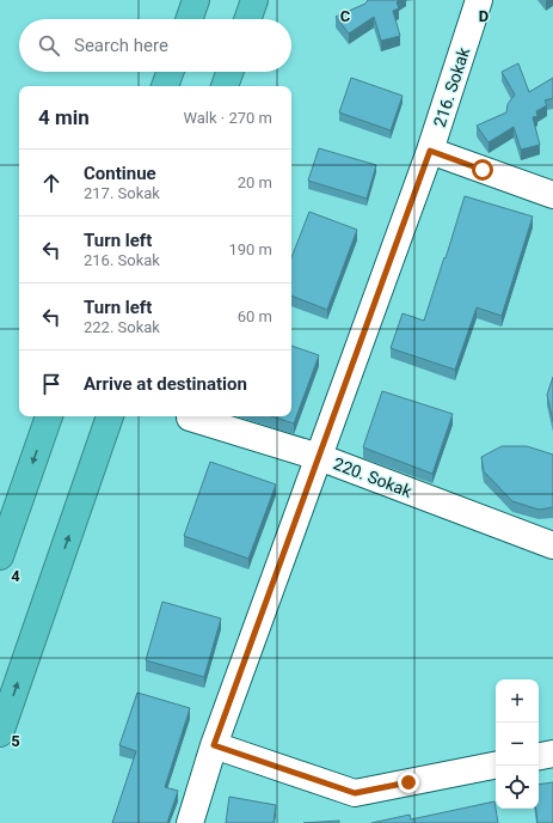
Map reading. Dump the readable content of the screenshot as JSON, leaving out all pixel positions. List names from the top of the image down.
{
  "streets": {
    "street": ["216. Sokak", "220. Sokak"]
  },
  "crossings": [
    ["216. Sokak", "220. Sokak"]
  ],
  "page": {
    "search": "Search here",
    "heading": ["4 min", "Walk · 270 m"],
    "list": [
      ["Continue", "217. Sokak", "20 m"],
      ["Turn left", "216. Sokak", "190 m"],
      ["Turn left", "222. Sokak", "60 m"],
      "Arrive at destination"
    ],
    "map_buttons": ["+", "−"]
  },
  "grid": {
    "columns": ["C", "D"],
    "rows": ["4", "5"]
  }
}
